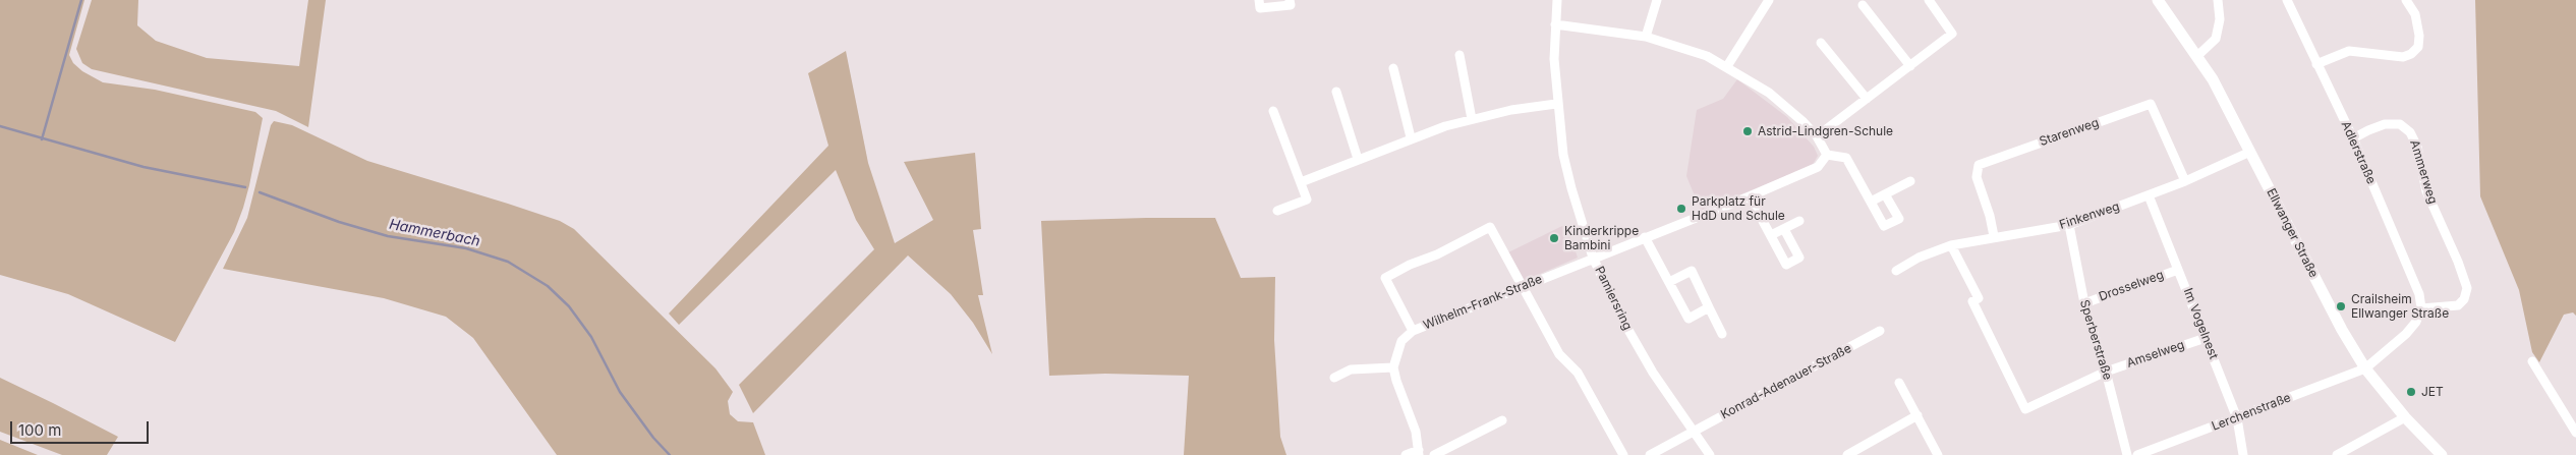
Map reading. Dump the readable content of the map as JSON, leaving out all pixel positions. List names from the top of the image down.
{
  "streets": {
    "main road": ["Ellwanger Straße"],
    "street": [
      "Starenweg",
      "Adlerstraße",
      "Ammerweg",
      "Finkenweg",
      "Drosselweg",
      "Pamiersring",
      "Wilhelm-Frank-Straße",
      "Im Vogelnest",
      "Sperberstraße",
      "Amselweg",
      "Konrad-Adenauer-Straße",
      "Lerchenstraße"
    ]
  },
  "crossings": [
    ["Starenweg", "Finkenweg"],
    ["Adlerstraße", "Ammerweg"],
    ["Adlerstraße", "Lerchenstraße"],
    ["Ammerweg", "Lerchenstraße"],
    ["Finkenweg", "Ellwanger Straße"],
    ["Finkenweg", "Im Vogelnest"],
    ["Finkenweg", "Sperberstraße"],
    ["Finkenweg", "Amselweg"],
    ["Ellwanger Straße", "Lerchenstraße"],
    ["Drosselweg", "Im Vogelnest"],
    ["Drosselweg", "Sperberstraße"],
    ["Pamiersring", "Wilhelm-Frank-Straße"],
    ["Pamiersring", "Konrad-Adenauer-Straße"],
    ["Im Vogelnest", "Amselweg"],
    ["Im Vogelnest", "Lerchenstraße"],
    ["Sperberstraße", "Amselweg"]
  ],
  "water": ["Hammerbach"],
  "places": [
    "Astrid-Lindgren-Schule",
    "Parkplatz für HdD und Schule",
    "Kinderkrippe Bambini",
    "Crailsheim Ellwanger Straße",
    "JET"
  ],
  "scale_bar": "100 m"
}
